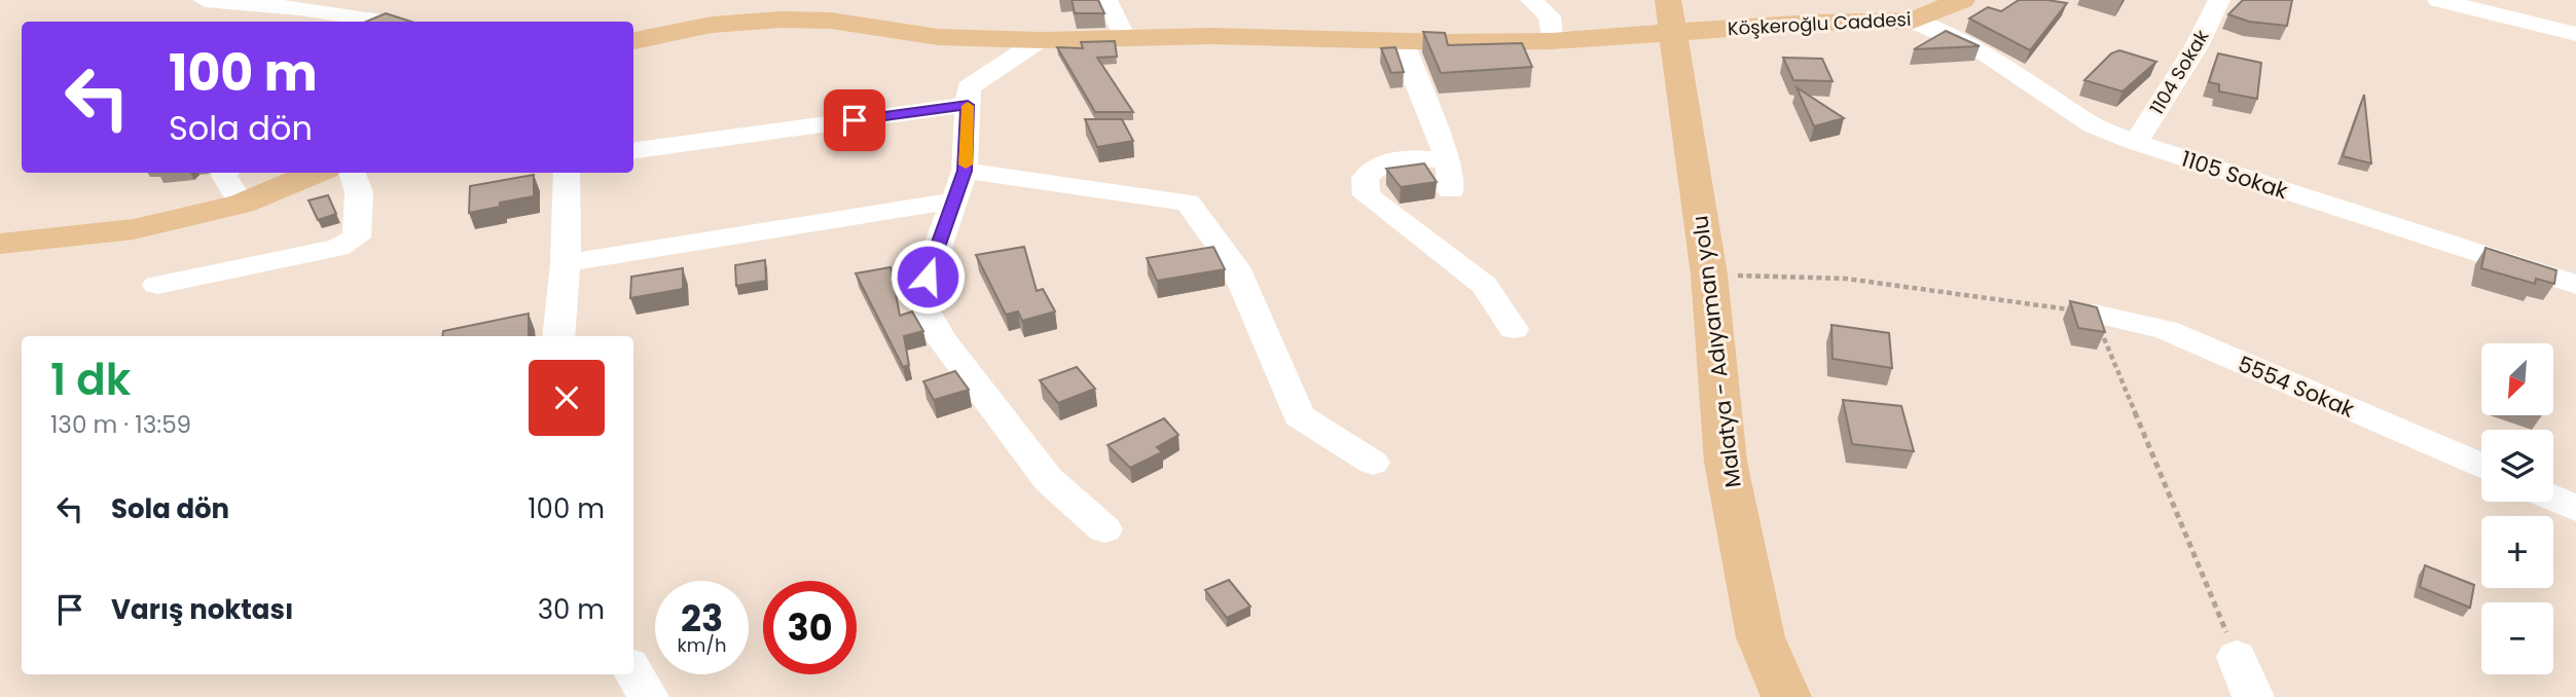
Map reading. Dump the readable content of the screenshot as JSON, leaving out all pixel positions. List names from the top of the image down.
{
  "streets": {
    "main road": ["Köşkeroğlu Caddesi", "Malatya - Adıyaman yolu"],
    "street": ["1104 Sokak", "1105 Sokak", "5554 Sokak"]
  },
  "crossings": [
    ["Köşkeroğlu Caddesi", "1105 Sokak"],
    ["Köşkeroğlu Caddesi", "Malatya - Adıyaman yolu"],
    ["1104 Sokak", "1105 Sokak"]
  ],
  "north": "bottom left",
  "page": {
    "turn": ["100 m", "Sola dön"],
    "heading": ["1 dk", "130 m · 13:59"],
    "map_buttons": ["+", "−"],
    "list": [
      {
        "name": "Sola dön",
        "value": "100 m"
      },
      {
        "name": "Varış noktası",
        "value": "30 m"
      }
    ],
    "speed": "23 km/h",
    "limit": "30"
  }
}
